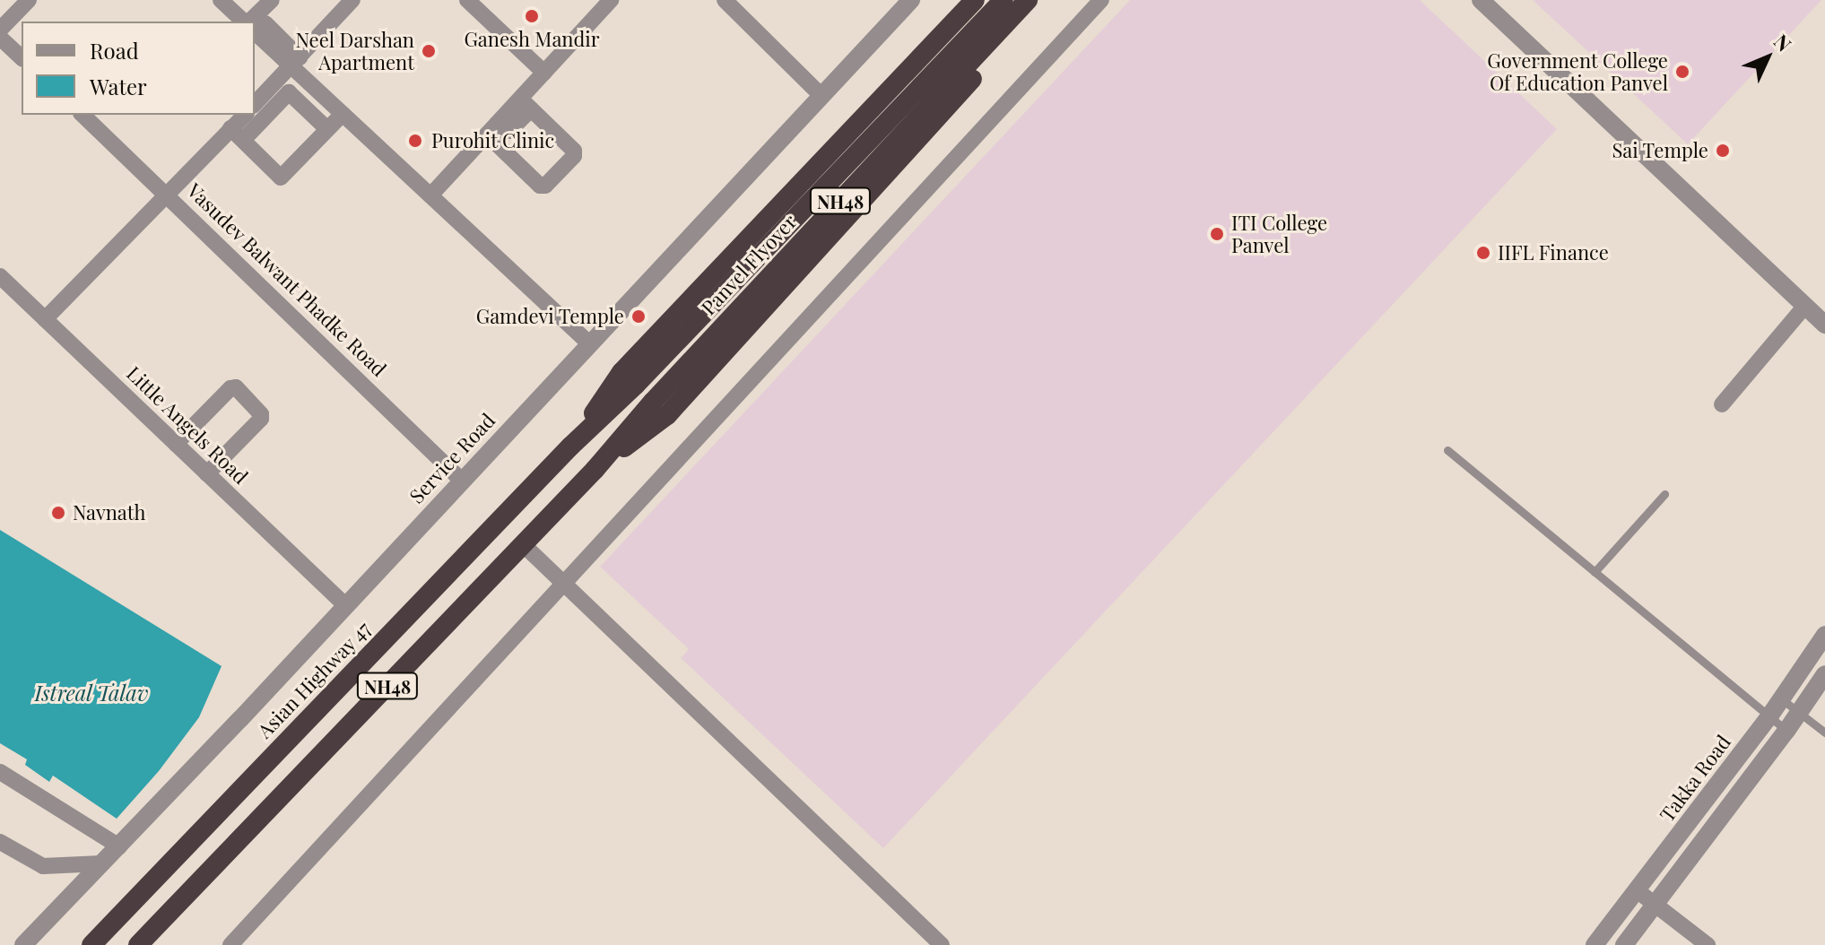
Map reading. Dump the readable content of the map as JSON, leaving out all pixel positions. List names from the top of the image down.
{
  "streets": {
    "highway": ["NH48", "Panvel Flyover", "Asian Highway 47"],
    "street": [
      "Vasudev Balwant Phadke Road",
      "Little Angels Road",
      "Service Road",
      "Takka Road"
    ]
  },
  "crossings": [
    ["NH48", "Panvel Flyover"],
    ["Panvel Flyover", "Asian Highway 47"],
    ["Vasudev Balwant Phadke Road", "Service Road"],
    ["Little Angels Road", "Service Road"]
  ],
  "water": ["Istreal Talav"],
  "places": [
    "Ganesh Mandir",
    "Neel Darshan Apartment",
    "Government College Of Education Panvel",
    "Purohit Clinic",
    "Sai Temple",
    "ITI College Panvel",
    "IIFL Finance",
    "Gamdevi Temple",
    "Navnath"
  ],
  "legend": ["Road", "Water"],
  "north": "top right"
}
